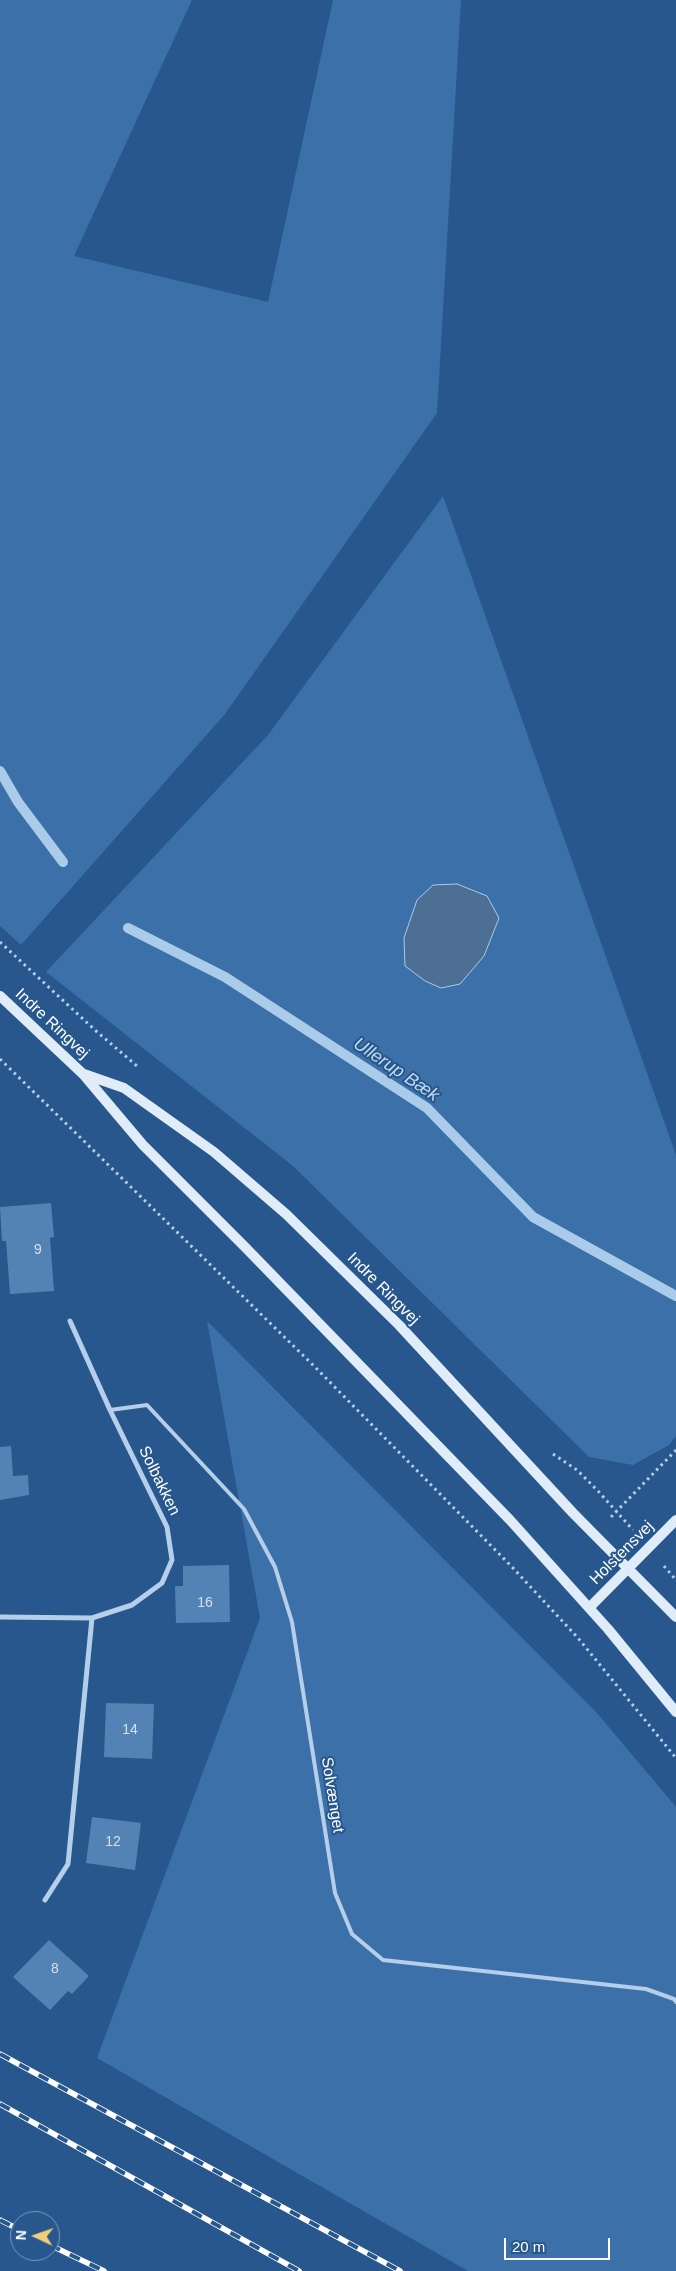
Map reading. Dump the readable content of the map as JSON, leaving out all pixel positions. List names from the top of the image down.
{
  "streets": {
    "street": ["Indre Ringvej", "Solbakken", "Holstensvej"],
    "lane": ["Solvænget"]
  },
  "crossings": [
    ["Indre Ringvej", "Holstensvej"],
    ["Solbakken", "Solvænget"]
  ],
  "water": ["Ullerup Bæk"],
  "house_numbers": [
    "9",
    "16",
    "14",
    "12",
    "8"
  ],
  "scale_bar": "20 m",
  "north": "left"
}
